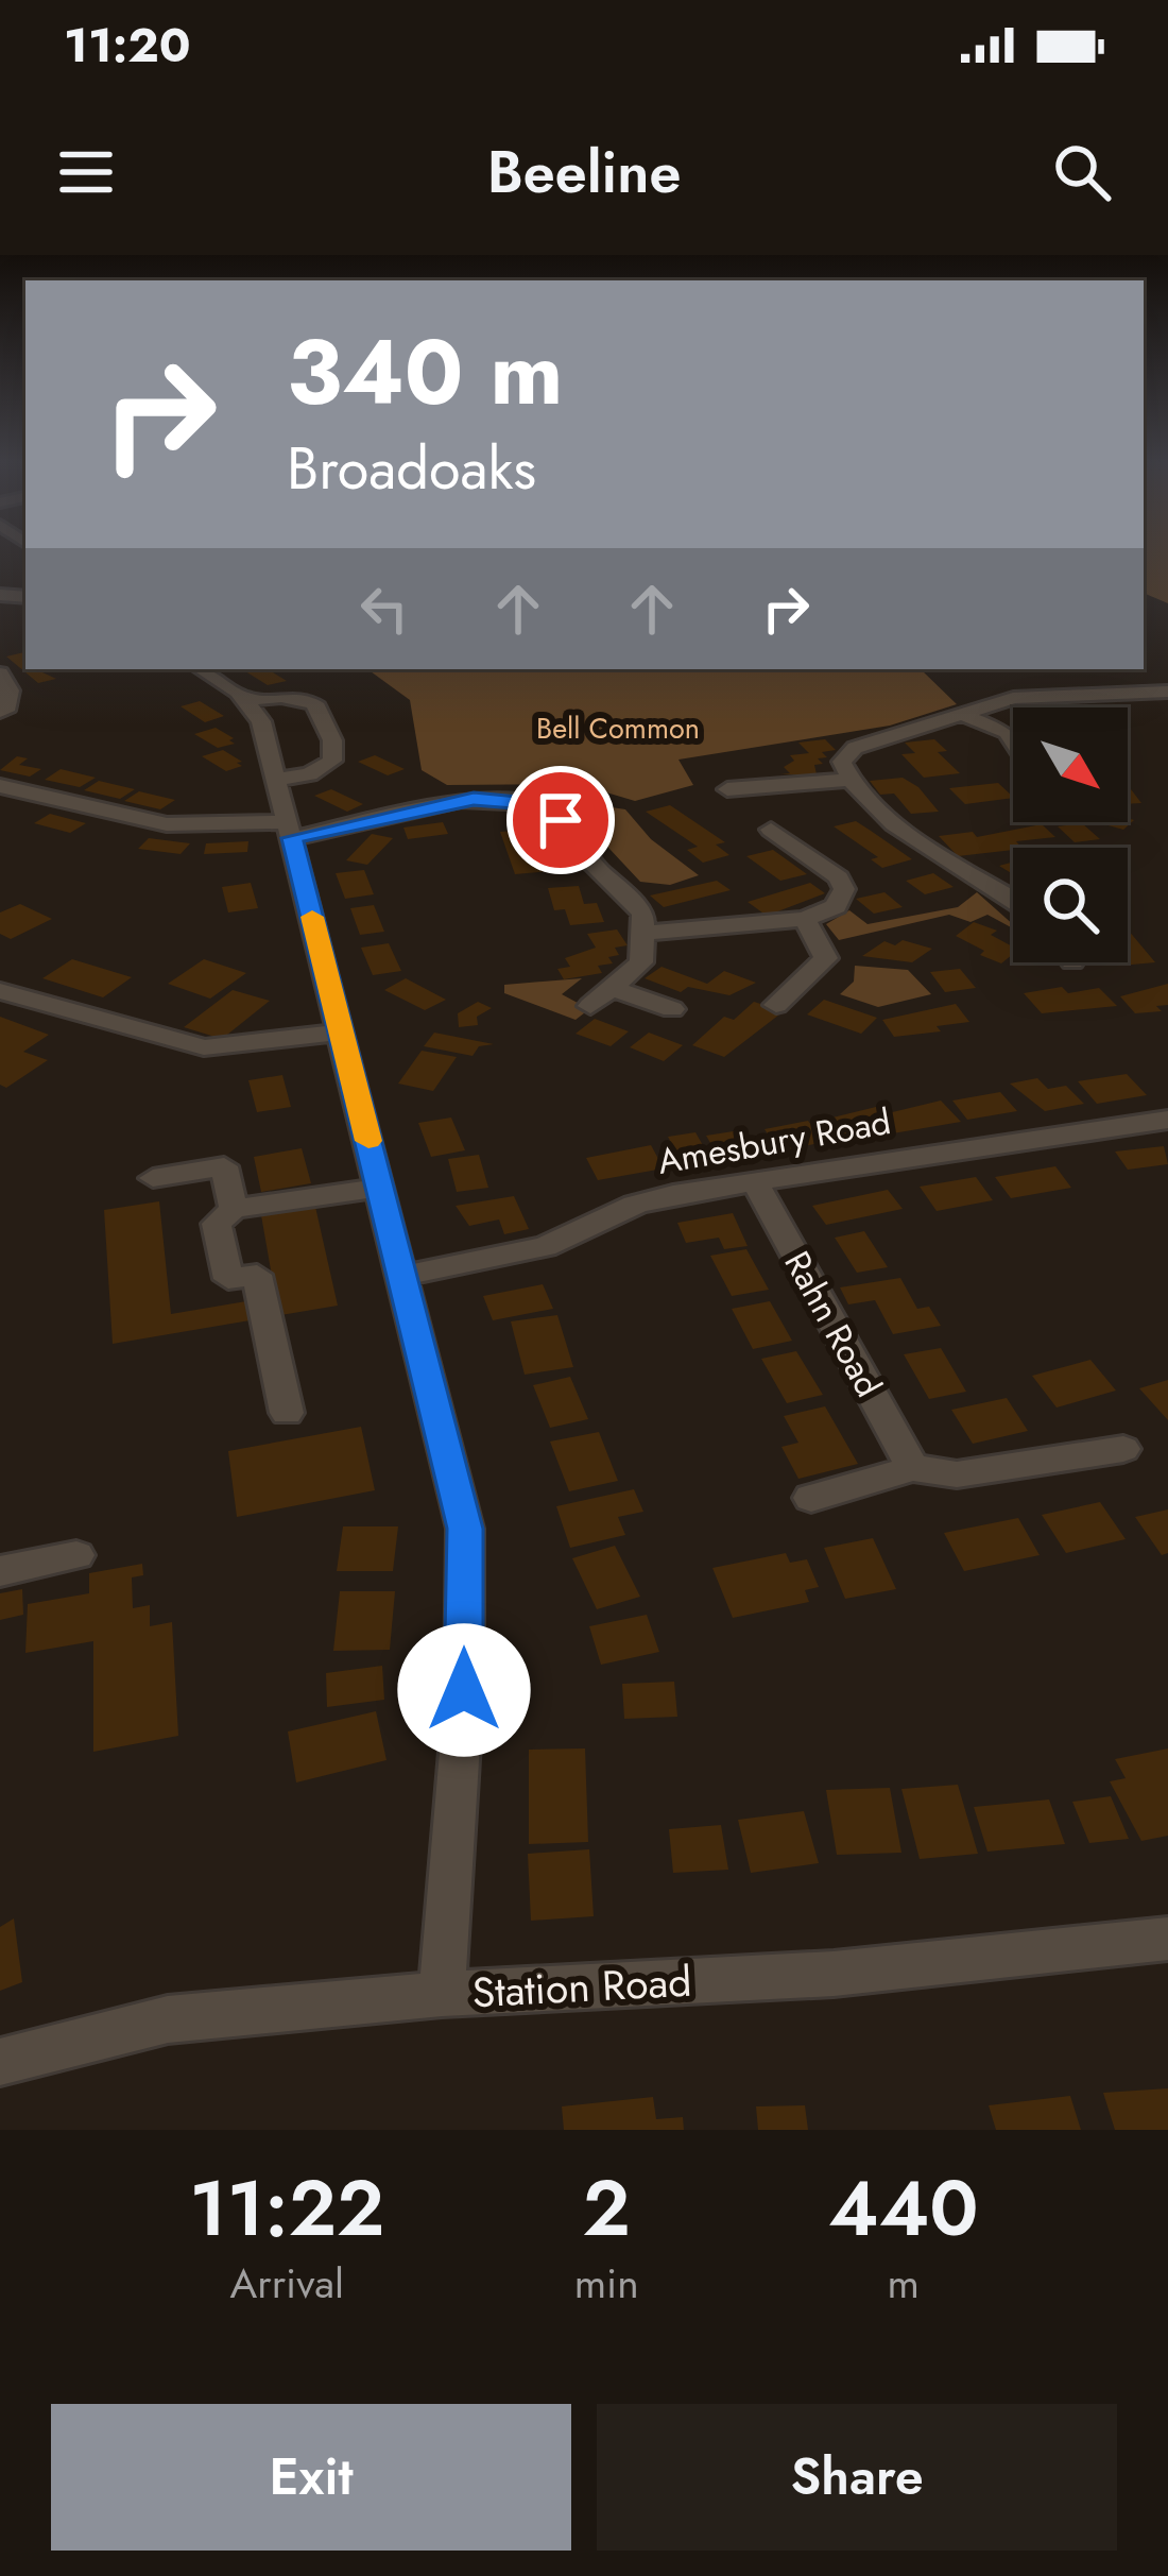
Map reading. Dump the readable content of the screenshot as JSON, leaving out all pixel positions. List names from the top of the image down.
{
  "streets": {
    "street": ["Amesbury Road", "Rahn Road", "Station Road"]
  },
  "crossings": [
    ["Amesbury Road", "Rahn Road"]
  ],
  "parks": ["Bell Common"],
  "north": "bottom right",
  "page": {
    "status": "11:20",
    "header": "Beeline",
    "turn": ["340 m", "Broadoaks"],
    "eta": [
      "11:22",
      "Arrival",
      "2",
      "min",
      "440",
      "m"
    ],
    "buttons": ["Exit", "Share"]
  }
}
